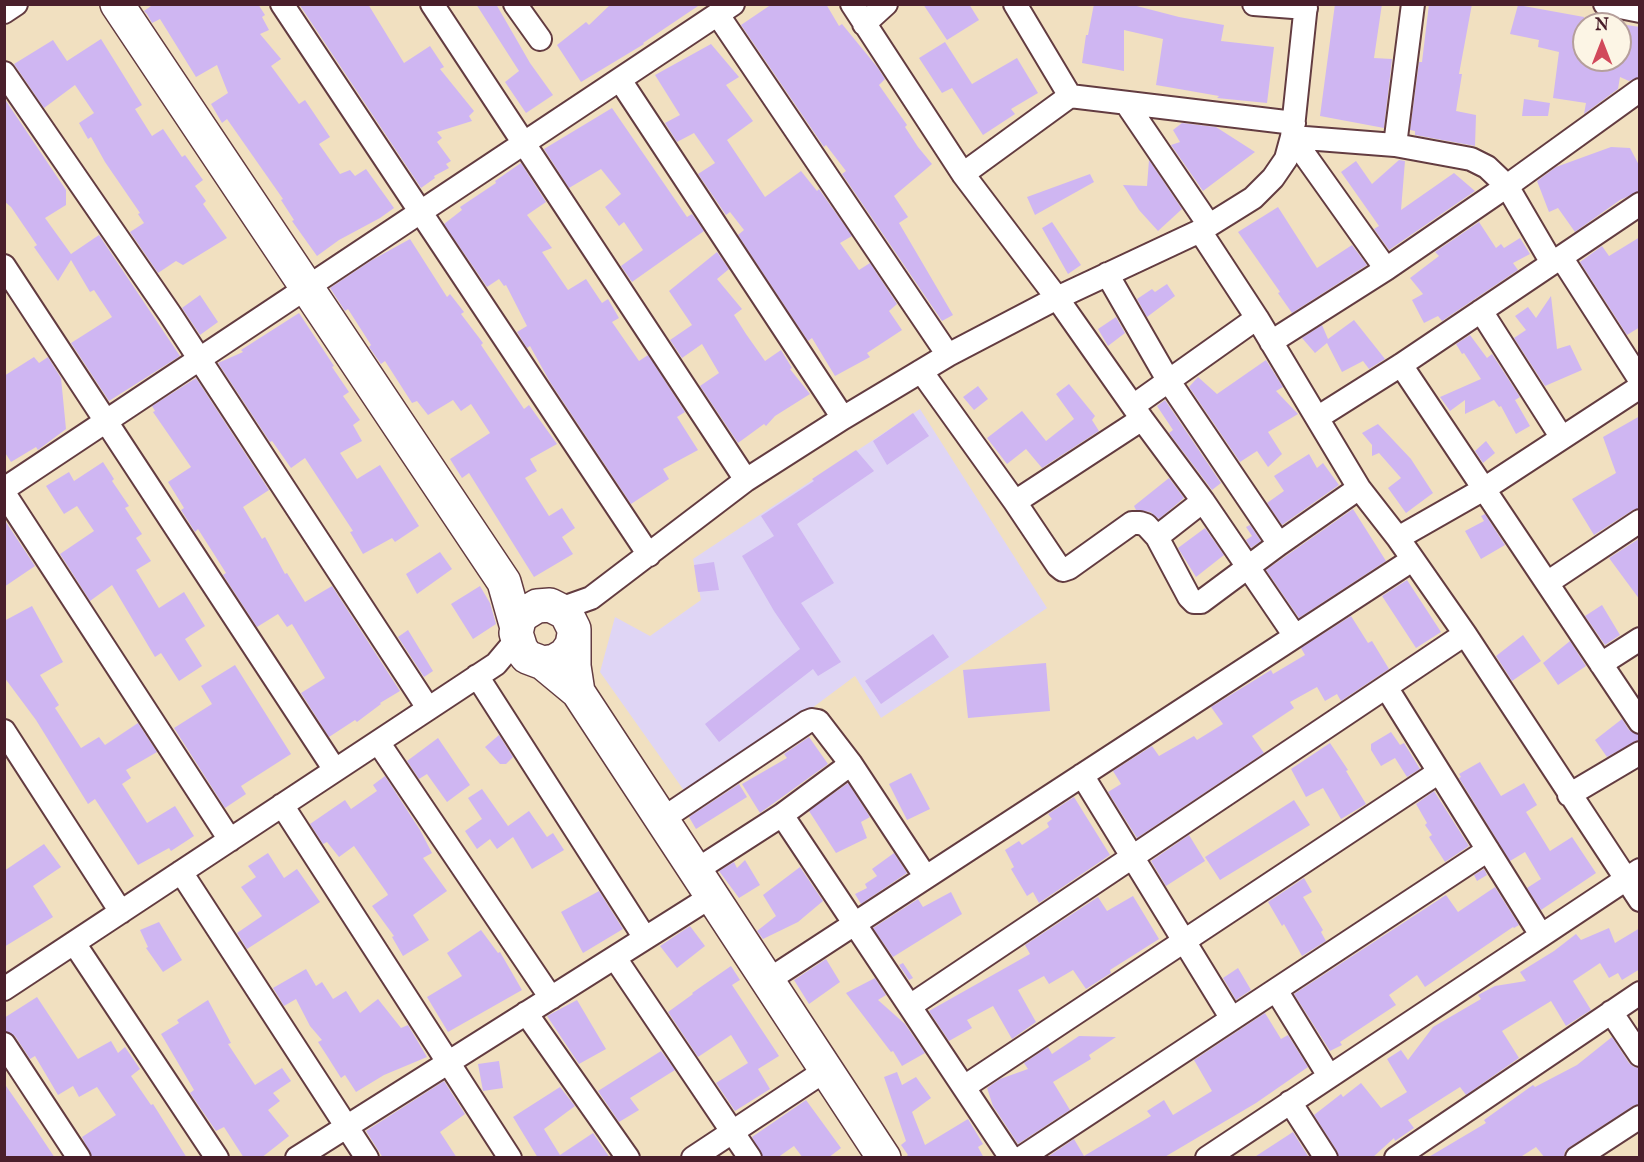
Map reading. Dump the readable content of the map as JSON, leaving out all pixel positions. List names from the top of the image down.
{
  "north": "top"
}
